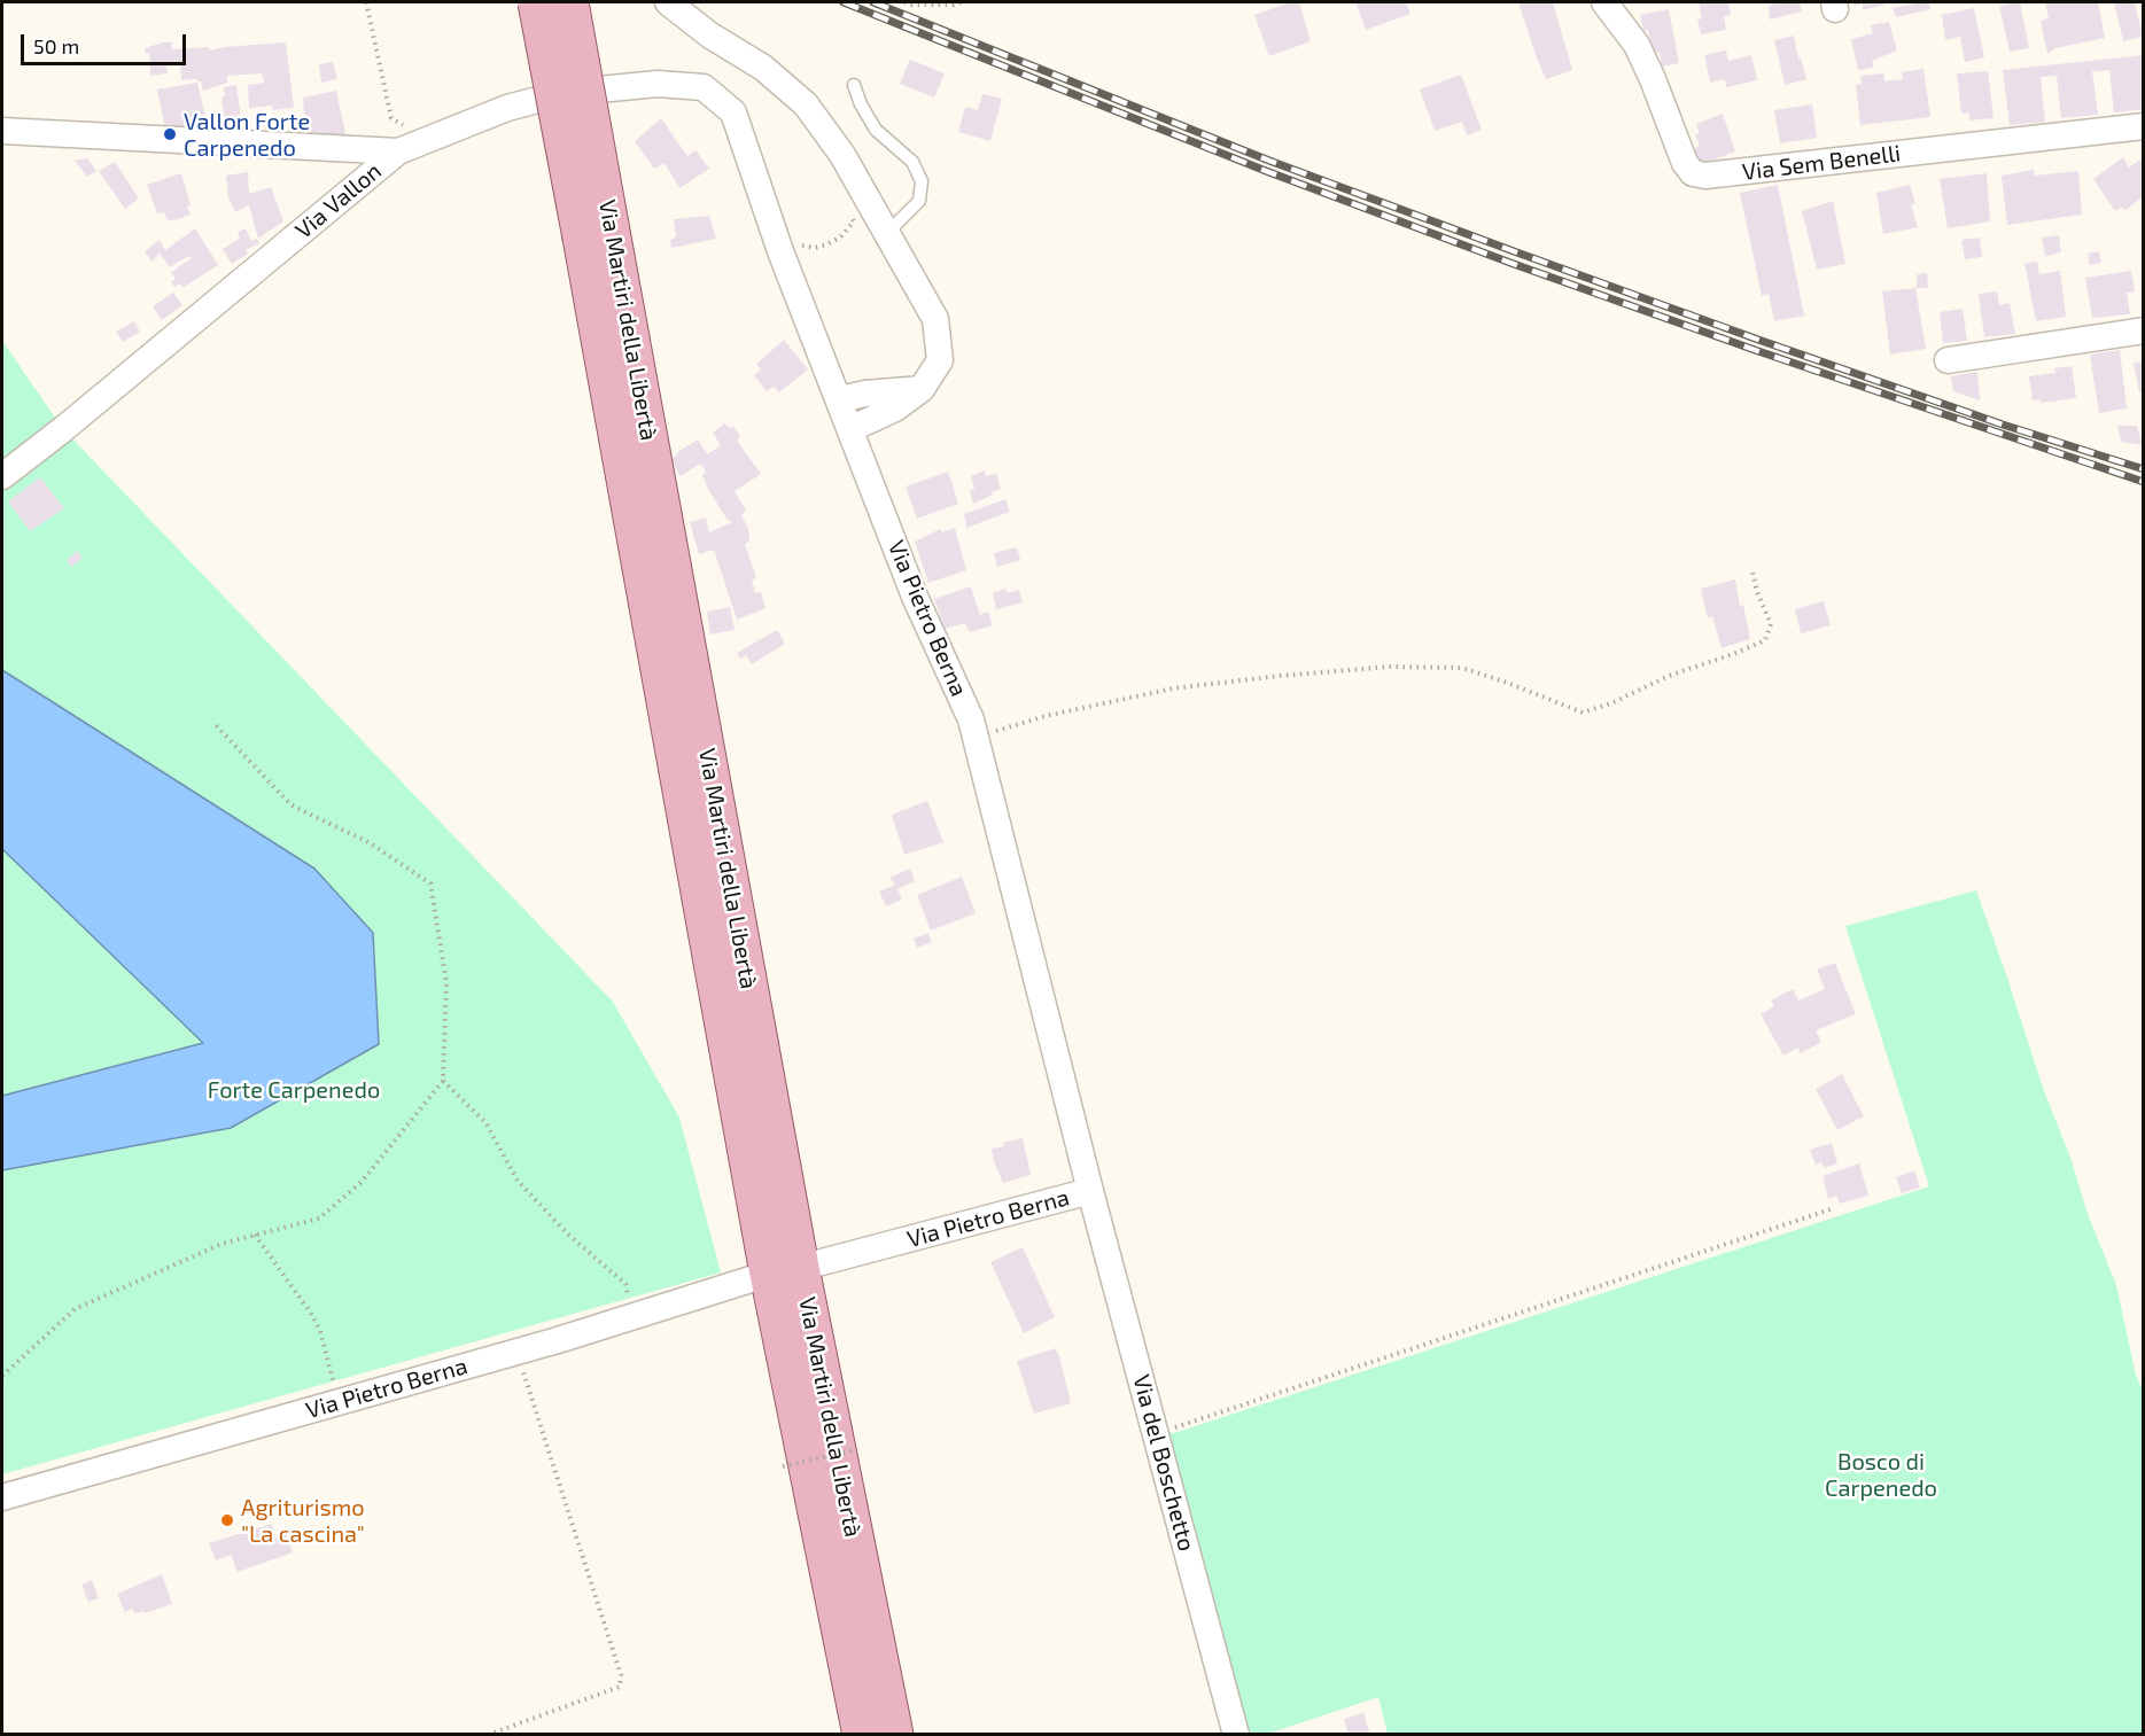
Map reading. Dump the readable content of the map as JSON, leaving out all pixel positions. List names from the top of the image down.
{
  "streets": {
    "main road": ["Via Martiri della Libertà"],
    "street": [
      "Via Sem Benelli",
      "Via Vallon",
      "Via Pietro Berna",
      "Via del Boschetto"
    ]
  },
  "crossings": [
    ["Via Vallon", "Via Pietro Berna"],
    ["Via Martiri della Libertà", "Via Pietro Berna"],
    ["Via Pietro Berna", "Via del Boschetto"]
  ],
  "parks": ["Forte Carpenedo", "Bosco di Carpenedo"],
  "places": ["Vallon Forte Carpenedo", "Agriturismo \"La cascina\""],
  "scale_bar": "50 m"
}
